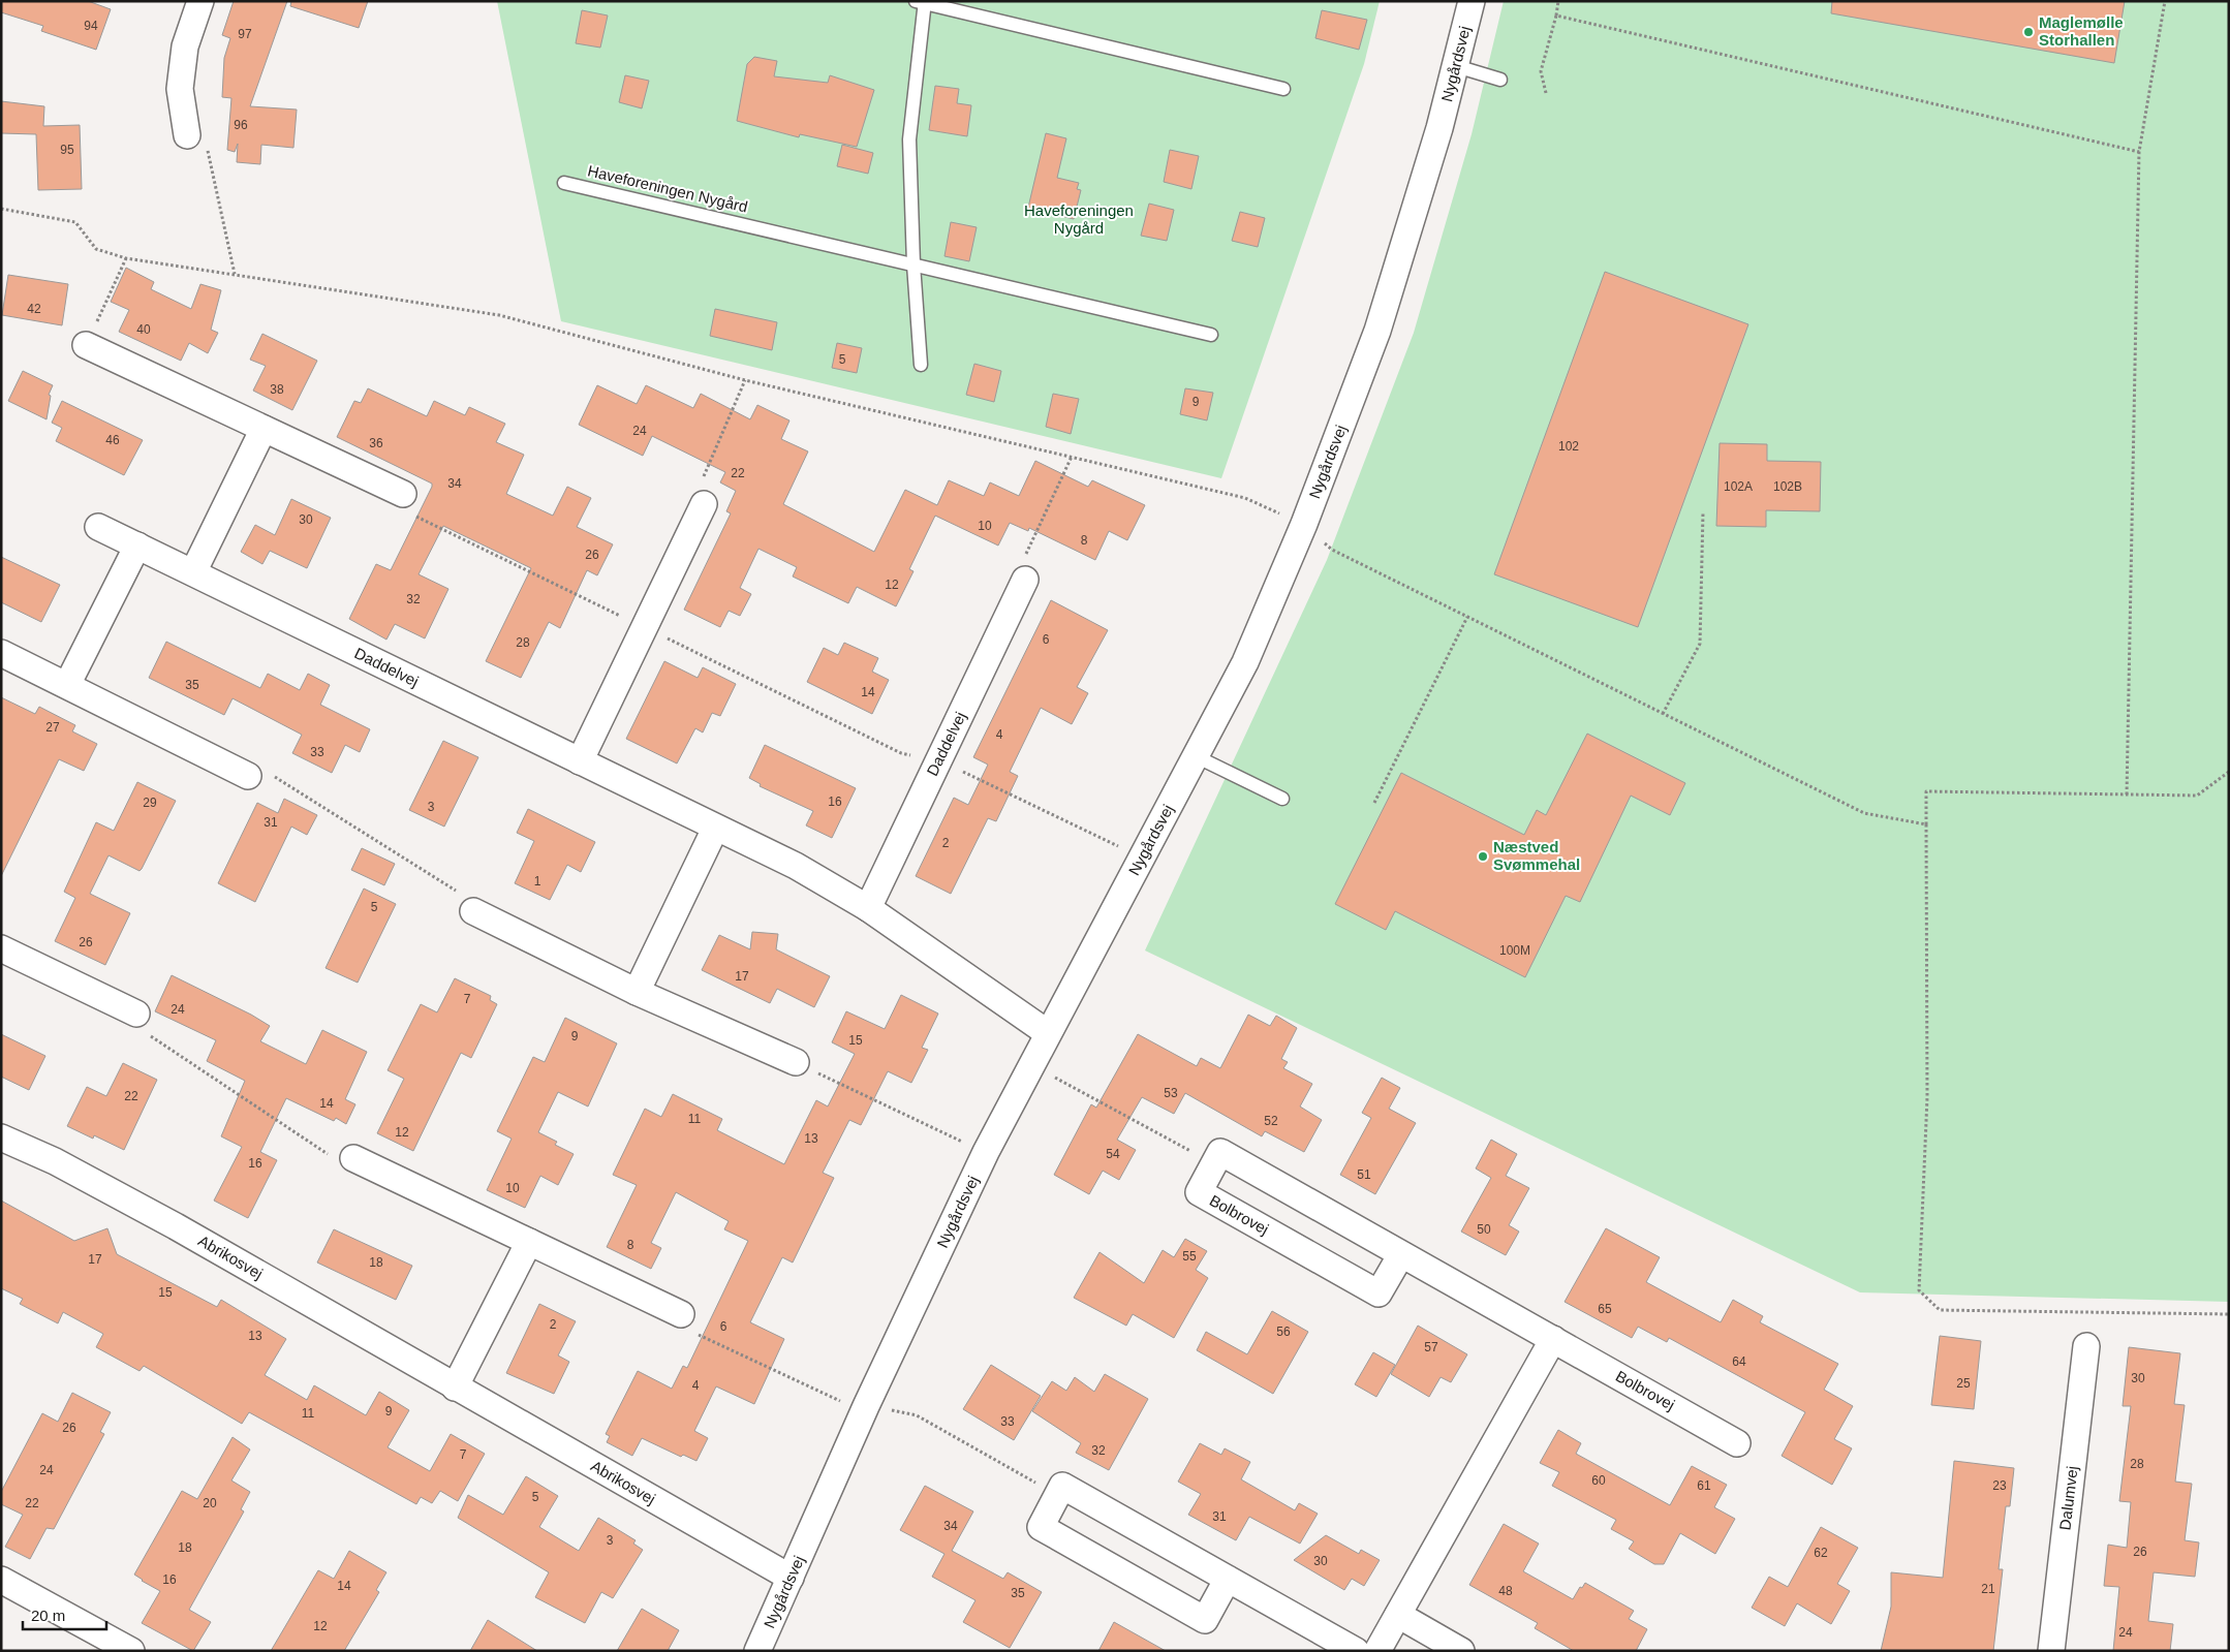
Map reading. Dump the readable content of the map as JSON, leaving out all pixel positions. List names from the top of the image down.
{
  "streets": {
    "street": [
      "Nygårdsvej",
      "Daddelvej",
      "Bolbrovej",
      "Abrikosvej",
      "Dalumvej"
    ],
    "lane": ["Haveforeningen Nygård"]
  },
  "crossings": [
    ["Nygårdsvej", "Daddelvej"],
    ["Nygårdsvej", "Abrikosvej"]
  ],
  "parks": ["Haveforeningen Nygård"],
  "places": ["Maglemølle Storhallen", "Næstved Svømmehal"],
  "house_numbers": [
    "94",
    "97",
    "96",
    "95",
    "42",
    "40",
    "5",
    "38",
    "9",
    "24",
    "46",
    "36",
    "102",
    "22",
    "34",
    "102A",
    "102B",
    "30",
    "10",
    "8",
    "26",
    "12",
    "32",
    "6",
    "28",
    "35",
    "14",
    "27",
    "4",
    "33",
    "16",
    "29",
    "3",
    "31",
    "2",
    "1",
    "5",
    "26",
    "100M",
    "17",
    "7",
    "24",
    "9",
    "15",
    "53",
    "22",
    "14",
    "11",
    "52",
    "12",
    "13",
    "54",
    "16",
    "51",
    "10",
    "50",
    "8",
    "55",
    "17",
    "18",
    "15",
    "65",
    "2",
    "6",
    "56",
    "13",
    "57",
    "64",
    "30",
    "25",
    "4",
    "9",
    "11",
    "33",
    "26",
    "32",
    "7",
    "28",
    "24",
    "60",
    "61",
    "23",
    "5",
    "22",
    "20",
    "31",
    "34",
    "3",
    "18",
    "26",
    "62",
    "30",
    "16",
    "14",
    "21",
    "48",
    "35",
    "12",
    "24"
  ],
  "scale_bar": "20 m"
}
